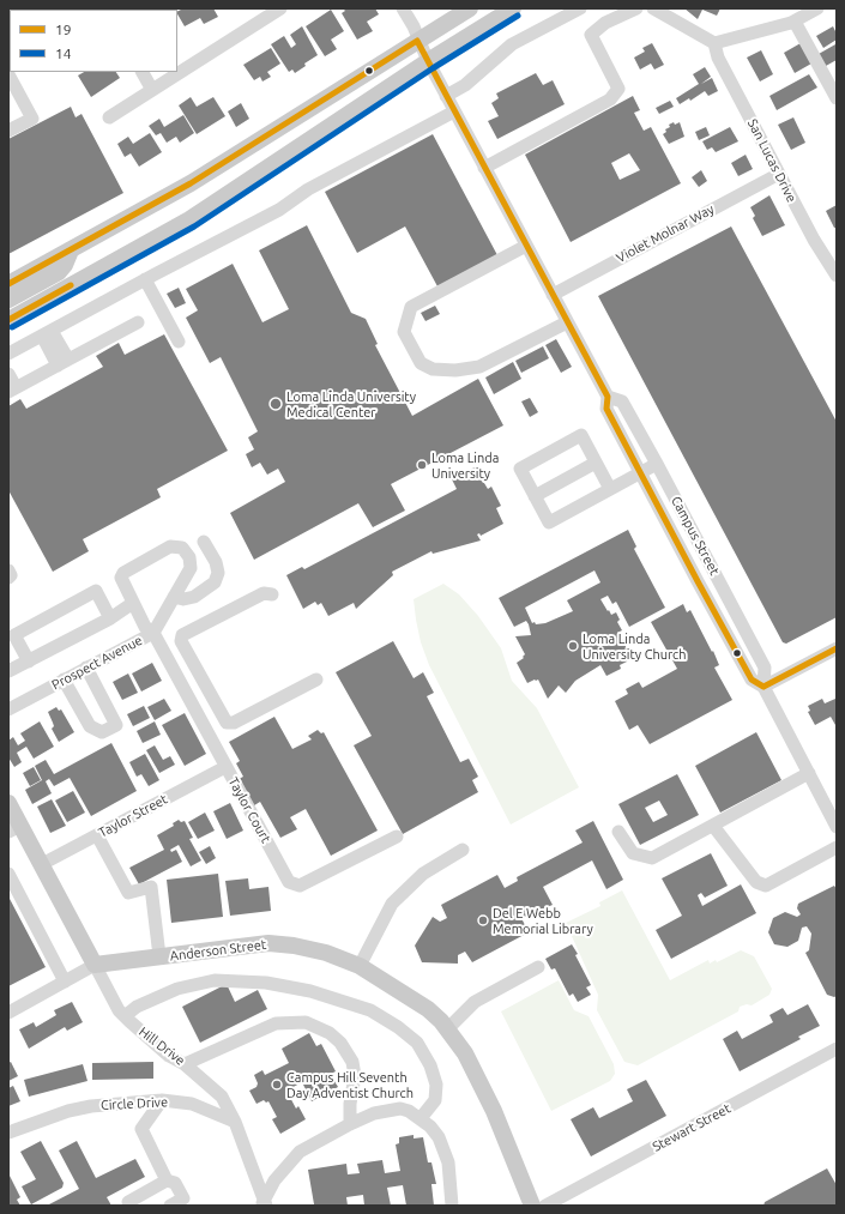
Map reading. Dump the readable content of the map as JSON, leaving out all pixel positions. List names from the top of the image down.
{
  "streets": {
    "main road": ["Anderson Street"],
    "street": [
      "San Lucas Drive",
      "Violet Molnar Way",
      "Campus Street",
      "Prospect Avenue",
      "Taylor Court",
      "Taylor Street",
      "Hill Drive",
      "Circle Drive",
      "Stewart Street"
    ]
  },
  "crossings": [
    ["San Lucas Drive", "Violet Molnar Way"],
    ["Violet Molnar Way", "Campus Street"],
    ["Prospect Avenue", "Taylor Court"],
    ["Taylor Court", "Taylor Street"],
    ["Anderson Street", "Hill Drive"],
    ["Hill Drive", "Circle Drive"]
  ],
  "places": [
    "Loma Linda University Medical Center",
    "Loma Linda University",
    "Loma Linda University Church",
    "Del E Webb Memorial Library",
    "Campus Hill Seventh Day Adventist Church"
  ],
  "lines": ["transit line 14", "transit line 19"],
  "legend": ["19", "14"]
}
